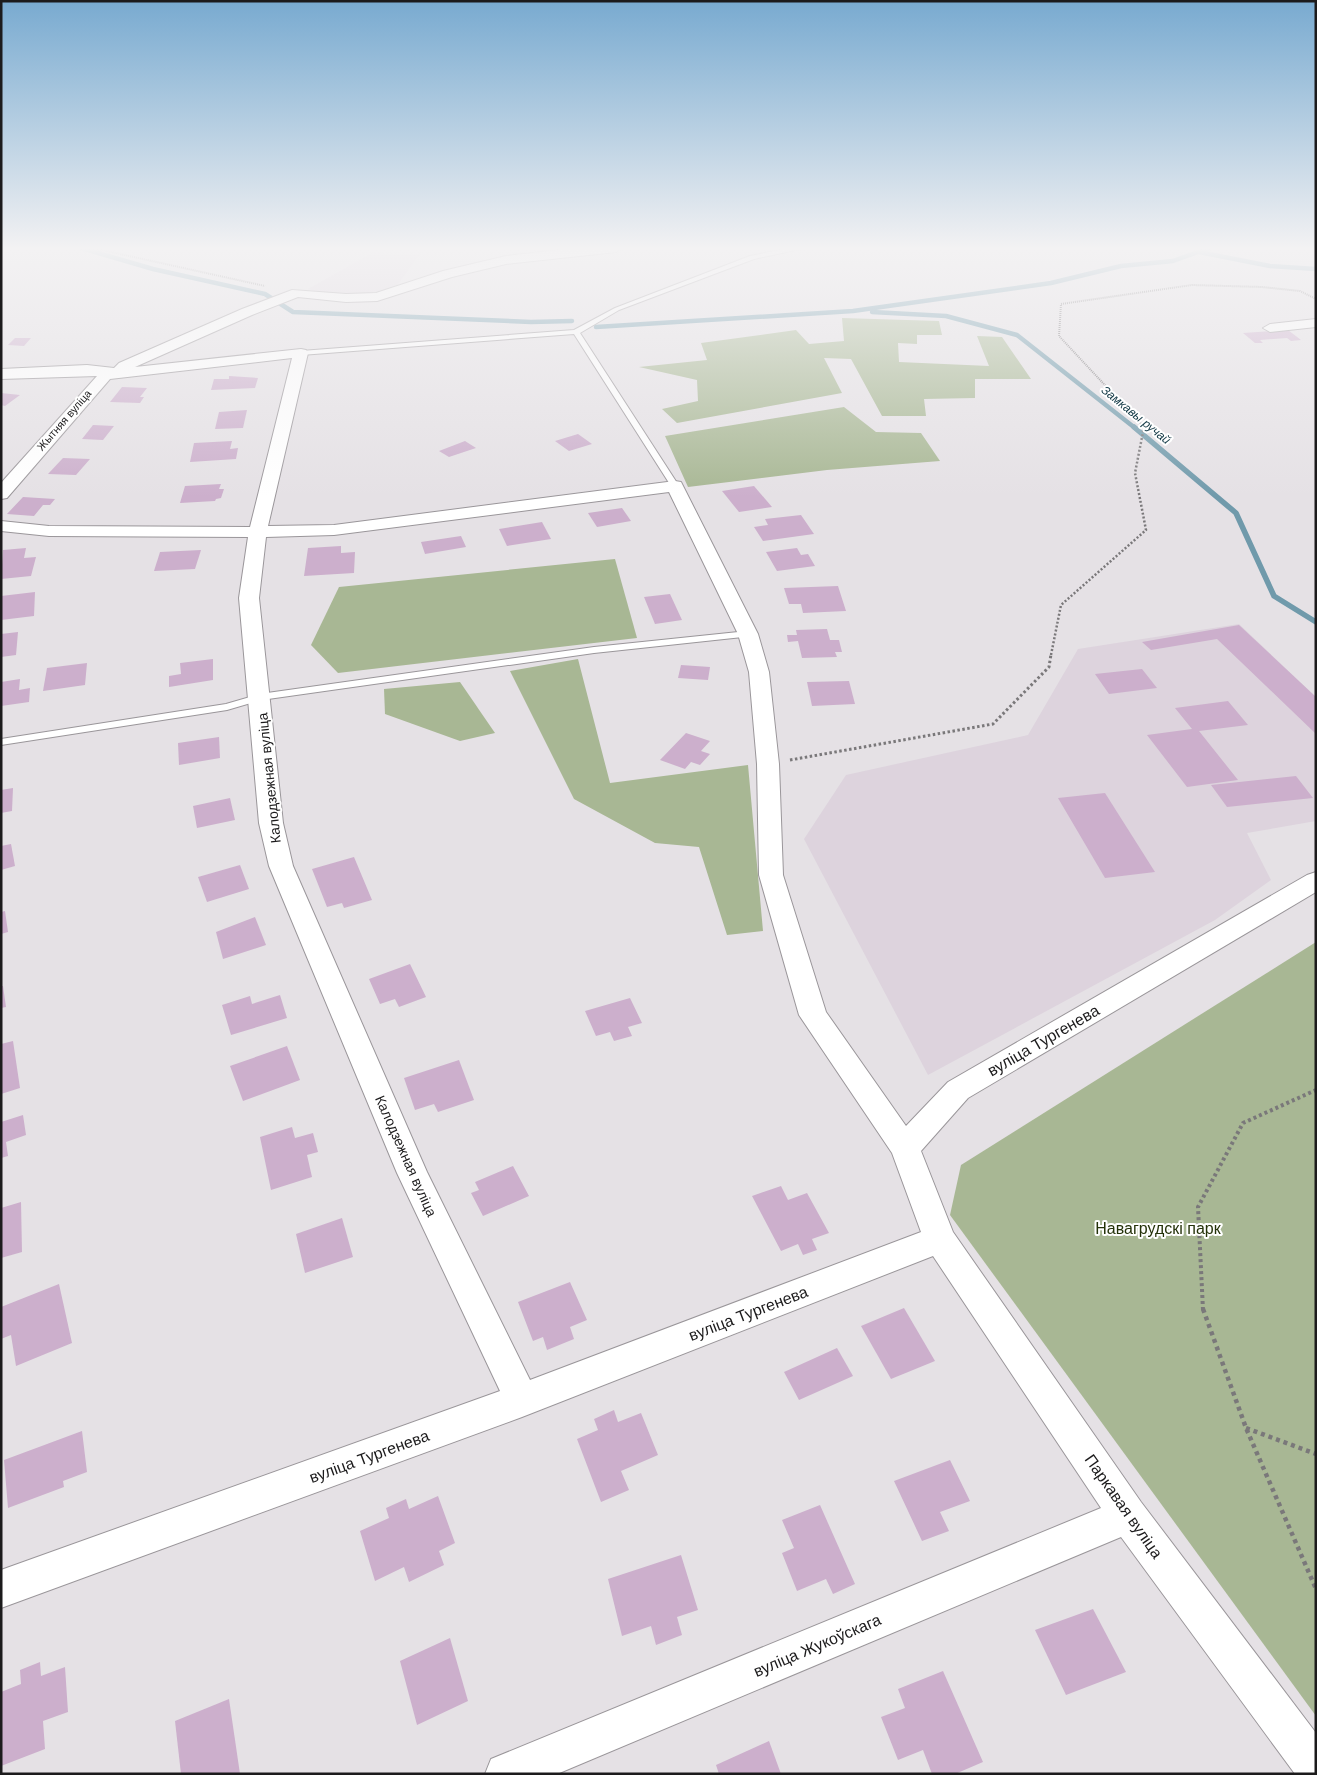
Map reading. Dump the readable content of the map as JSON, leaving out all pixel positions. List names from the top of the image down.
{
  "streets": {
    "street": [
      "Жытняя вуліца",
      "Калодзежная вуліца",
      "вуліца Тургенева",
      "Паркавая вуліца",
      "вуліца Жукоўскага"
    ]
  },
  "crossings": [
    ["Калодзежная вуліца", "вуліца Тургенева"],
    ["вуліца Тургенева", "Паркавая вуліца"],
    ["Паркавая вуліца", "вуліца Жукоўскага"]
  ],
  "water": ["Замкавы ручай"],
  "parks": ["Навагрудскі парк"]
}
